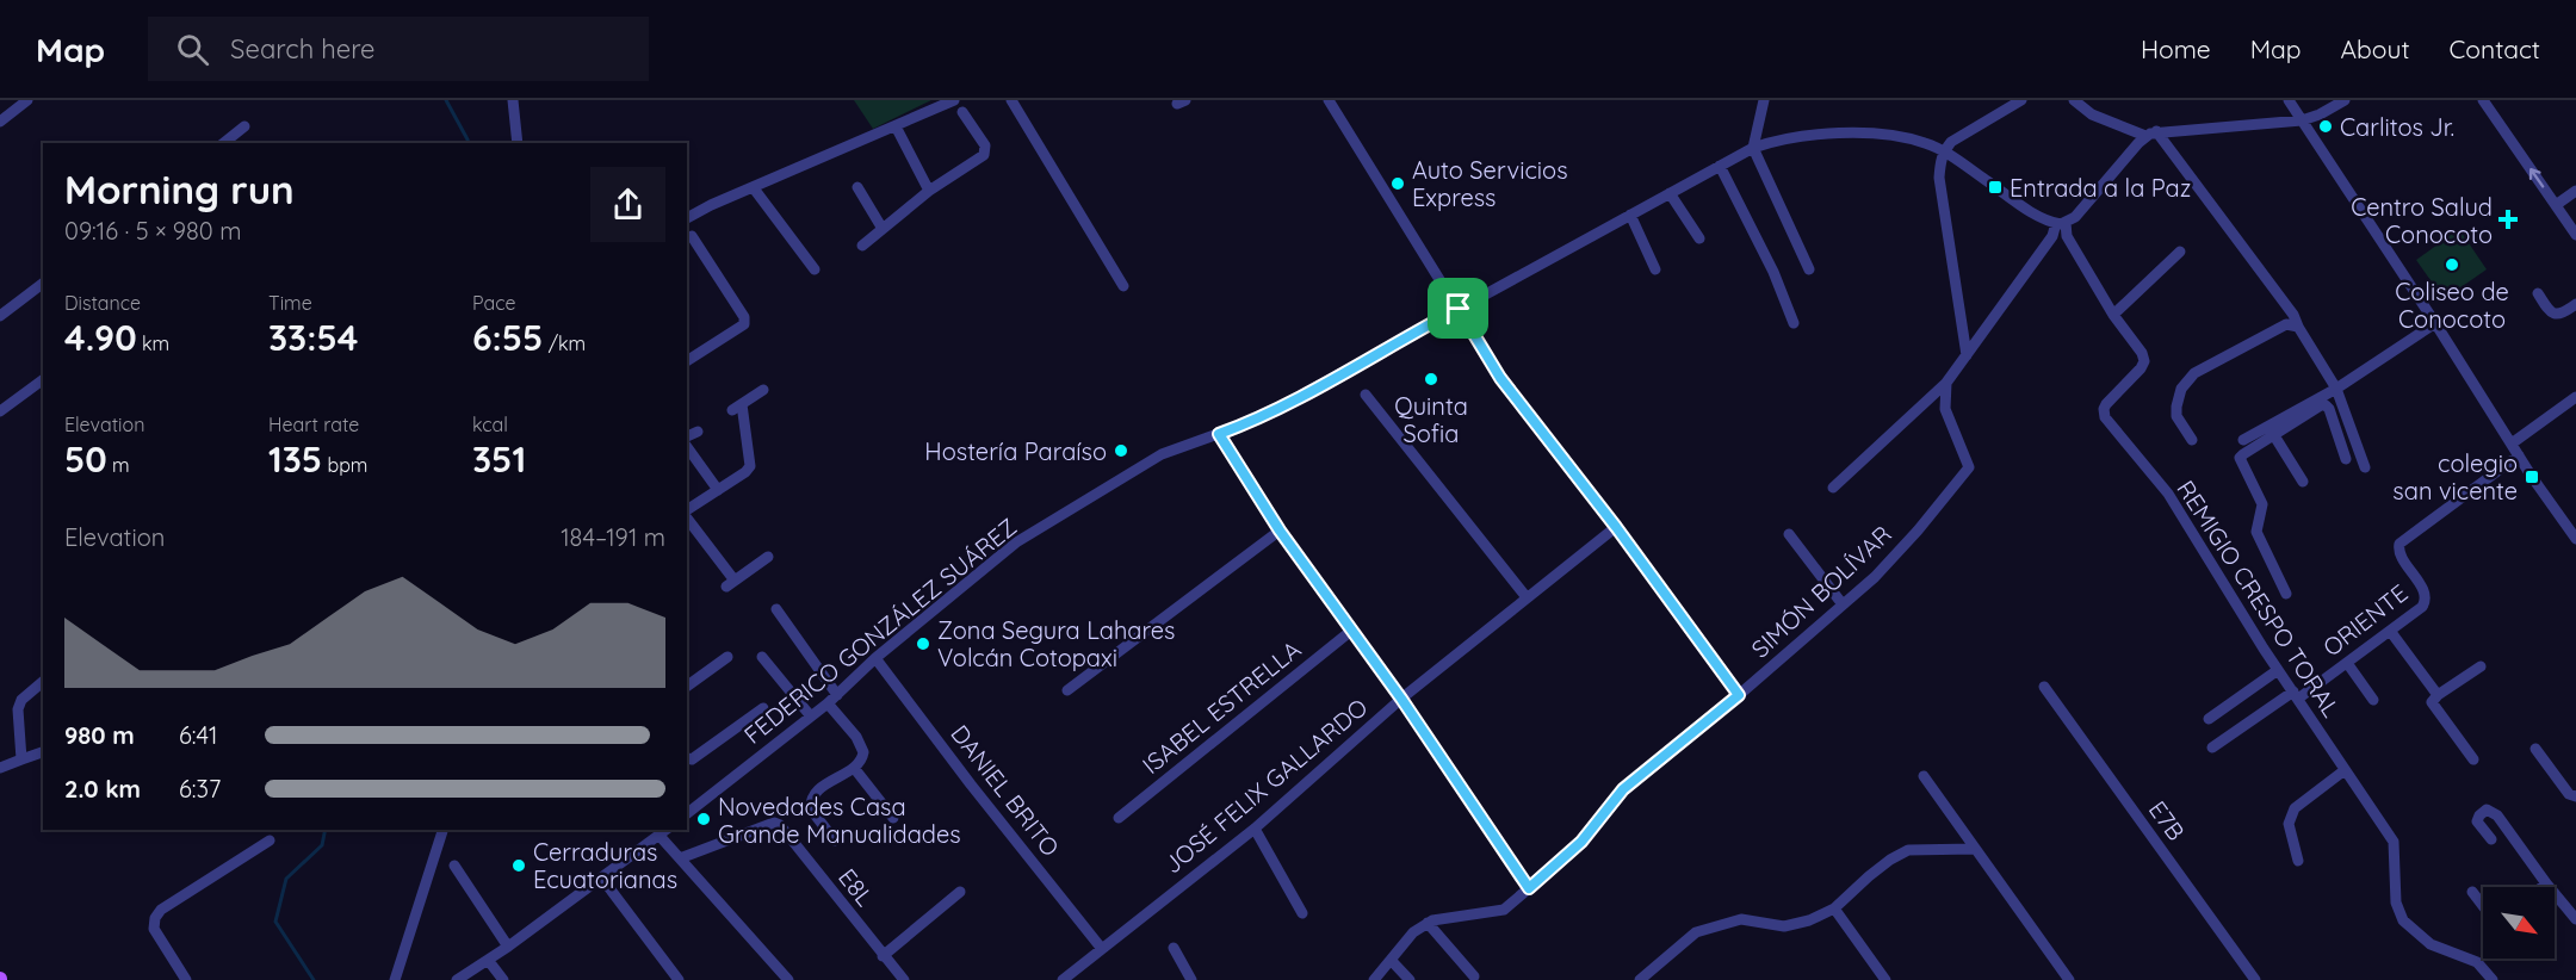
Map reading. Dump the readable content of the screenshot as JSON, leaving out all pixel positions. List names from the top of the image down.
{
  "streets": {
    "street": [
      "SIMÓN BOLÍVAR",
      "REMIGIO CRESPO TORAL",
      "ORIENTE",
      "FEDERICO GONZÁLEZ SUÁREZ",
      "ISABEL ESTRELLA",
      "JOSÉ FELIX GALLARDO",
      "DANIEL BRITO",
      "E7B",
      "E8L"
    ]
  },
  "crossings": [
    ["REMIGIO CRESPO TORAL", "ORIENTE"],
    ["FEDERICO GONZÁLEZ SUÁREZ", "DANIEL BRITO"],
    ["JOSÉ FELIX GALLARDO", "DANIEL BRITO"]
  ],
  "places": {
    "other": [
      "Carlitos Jr.",
      "Auto Servicios Express",
      "Coliseo de Conocoto",
      "Quinta Sofia",
      "Hostería Paraíso",
      "Zona Segura Lahares Volcán Cotopaxi",
      "Novedades Casa Grande Manualidades",
      "Cerraduras Ecuatorianas"
    ],
    "transit": ["Entrada a la Paz", "colegio san vicente"],
    "health": ["Centro Salud Conocoto"]
  },
  "north": "bottom right",
  "page": {
    "header": "Map",
    "search": "Search here",
    "nav": [
      "Home",
      "Map",
      "About",
      "Contact"
    ],
    "heading": ["Morning run", "09:16 · 5 × 980 m"],
    "stats": [
      ["Distance", "4.90 km"],
      ["Time", "33:54"],
      ["Pace", "6:55 /km"],
      ["Elevation", "50 m"],
      ["Heart rate", "135 bpm"],
      ["kcal", "351"]
    ],
    "chart": ["Elevation", "184–191 m"],
    "list": [
      {
        "name": "980 m",
        "note": "6:41"
      },
      {
        "name": "2.0 km",
        "note": "6:37"
      }
    ]
  }
}
